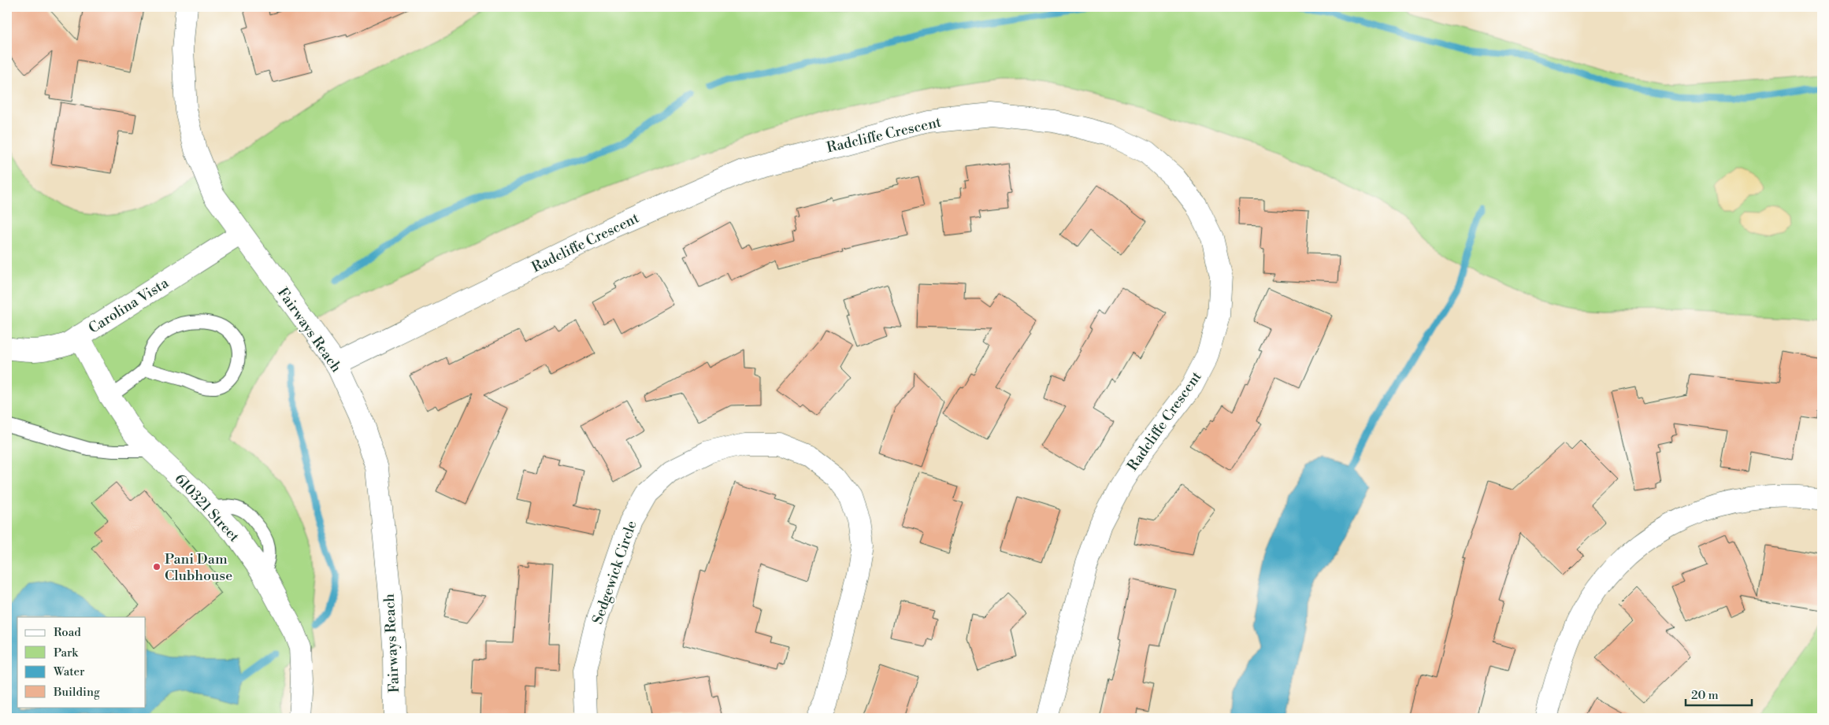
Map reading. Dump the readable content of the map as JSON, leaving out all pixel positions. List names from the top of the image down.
{
  "streets": {
    "street": [
      "Radcliffe Crescent",
      "Carolina Vista",
      "Fairways Reach",
      "610321 Street",
      "Sedgewick Circle"
    ]
  },
  "crossings": [
    ["Radcliffe Crescent", "Fairways Reach"],
    ["Carolina Vista", "Fairways Reach"],
    ["Carolina Vista", "610321 Street"]
  ],
  "places": ["Pani Dam Clubhouse"],
  "legend": [
    "Road",
    "Park",
    "Water",
    "Building"
  ],
  "scale_bar": "20 m"
}
